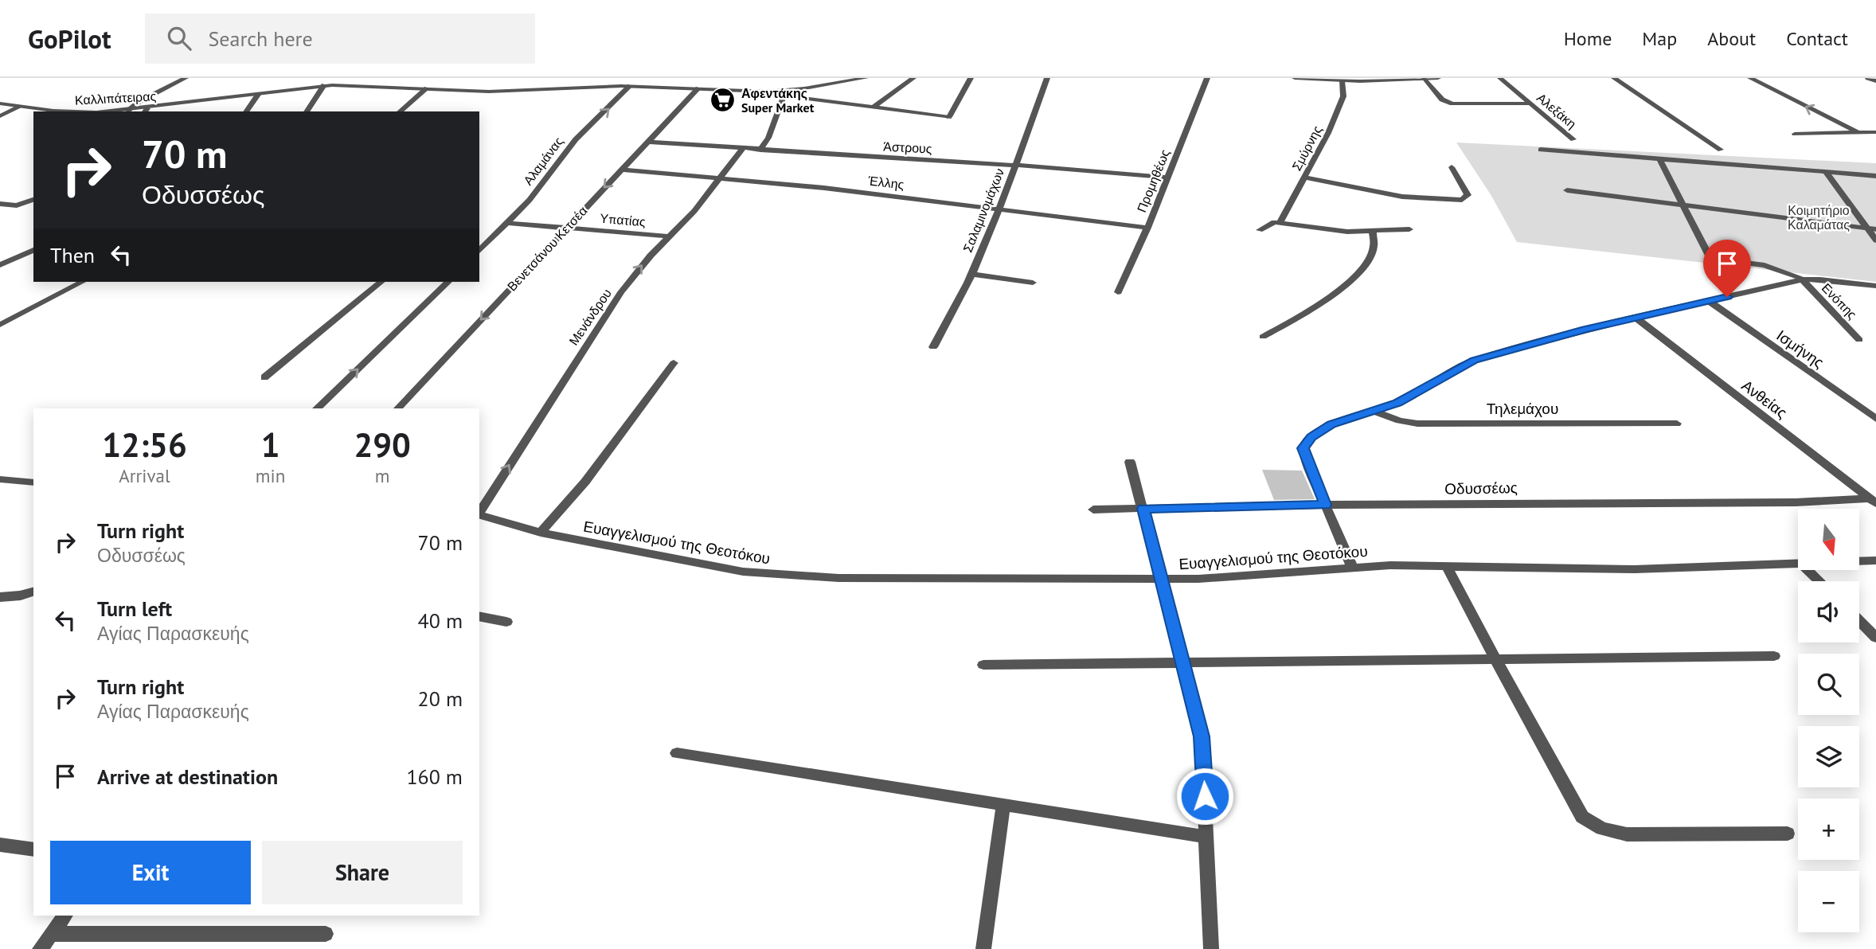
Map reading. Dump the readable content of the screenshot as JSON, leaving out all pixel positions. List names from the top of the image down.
{
  "streets": {
    "street": [
      "Καλλιπάτειρας",
      "Αλεξάκη",
      "Άστρους",
      "Σμύρνης",
      "Αλαμάνας",
      "Προμηθέως",
      "Έλλης",
      "Σαλαμινομάχων",
      "Υπατίας",
      "Βενετσάνου Κετσέα",
      "Ενόπης",
      "Μενάνδρου",
      "Ισμήνης",
      "Ανθείας",
      "Τηλεμάχου",
      "Οδυσσέως",
      "Ευαγγελισμού της Θεοτόκου"
    ]
  },
  "crossings": [
    ["Καλλιπάτειρας", "Αλαμάνας"],
    ["Καλλιπάτειρας", "Βενετσάνου Κετσέα"],
    ["Άστρους", "Προμηθέως"],
    ["Άστρους", "Σαλαμινομάχων"],
    ["Άστρους", "Βενετσάνου Κετσέα"],
    ["Άστρους", "Μενάνδρου"],
    ["Αλαμάνας", "Υπατίας"],
    ["Προμηθέως", "Έλλης"],
    ["Έλλης", "Σαλαμινομάχων"],
    ["Έλλης", "Βενετσάνου Κετσέα"],
    ["Έλλης", "Μενάνδρου"],
    ["Υπατίας", "Βενετσάνου Κετσέα"],
    ["Υπατίας", "Μενάνδρου"],
    ["Ανθείας", "Οδυσσέως"]
  ],
  "one_way": ["Αλαμάνας"],
  "parks": ["Κοιμητήριο Καλαμάτας"],
  "places": {
    "supermarket": ["Αφεντάκης Super Market"]
  },
  "north": "bottom",
  "page": {
    "header": "GoPilot",
    "search": "Search here",
    "nav": [
      "Home",
      "Map",
      "About",
      "Contact"
    ],
    "turn": ["70 m", "Οδυσσέως"],
    "then": "Then",
    "eta": [
      "12:56",
      "Arrival",
      "1",
      "min",
      "290",
      "m"
    ],
    "list": [
      {
        "name": "Turn right",
        "note": "Οδυσσέως",
        "value": "70 m"
      },
      {
        "name": "Turn left",
        "note": "Αγίας Παρασκευής",
        "value": "40 m"
      },
      {
        "name": "Turn right",
        "note": "Αγίας Παρασκευής",
        "value": "20 m"
      },
      {
        "name": "Arrive at destination",
        "value": "160 m"
      }
    ],
    "map_buttons": ["+", "−"],
    "buttons": ["Exit", "Share"]
  }
}
